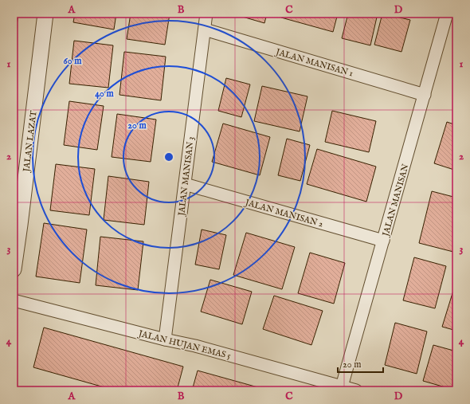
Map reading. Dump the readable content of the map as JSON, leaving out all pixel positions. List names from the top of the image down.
{
  "streets": {
    "street": [
      "JALAN MANISAN 1",
      "JALAN LAZAT",
      "JALAN MANISAN 3",
      "JALAN MANISAN",
      "JALAN MANISAN 2",
      "JALAN HUJAN EMAS 5"
    ]
  },
  "crossings": [
    ["JALAN MANISAN 1", "JALAN MANISAN 3"],
    ["JALAN MANISAN 1", "JALAN MANISAN"],
    ["JALAN MANISAN 3", "JALAN MANISAN 2"],
    ["JALAN MANISAN 3", "JALAN HUJAN EMAS 5"],
    ["JALAN MANISAN", "JALAN MANISAN 2"],
    ["JALAN MANISAN", "JALAN HUJAN EMAS 5"]
  ],
  "scale_bar": "20 m",
  "grid": {
    "columns": [
      "A",
      "B",
      "C",
      "D"
    ],
    "rows": [
      "1",
      "2",
      "3",
      "4"
    ]
  },
  "rings": ["60 m", "40 m", "20 m"]
}
